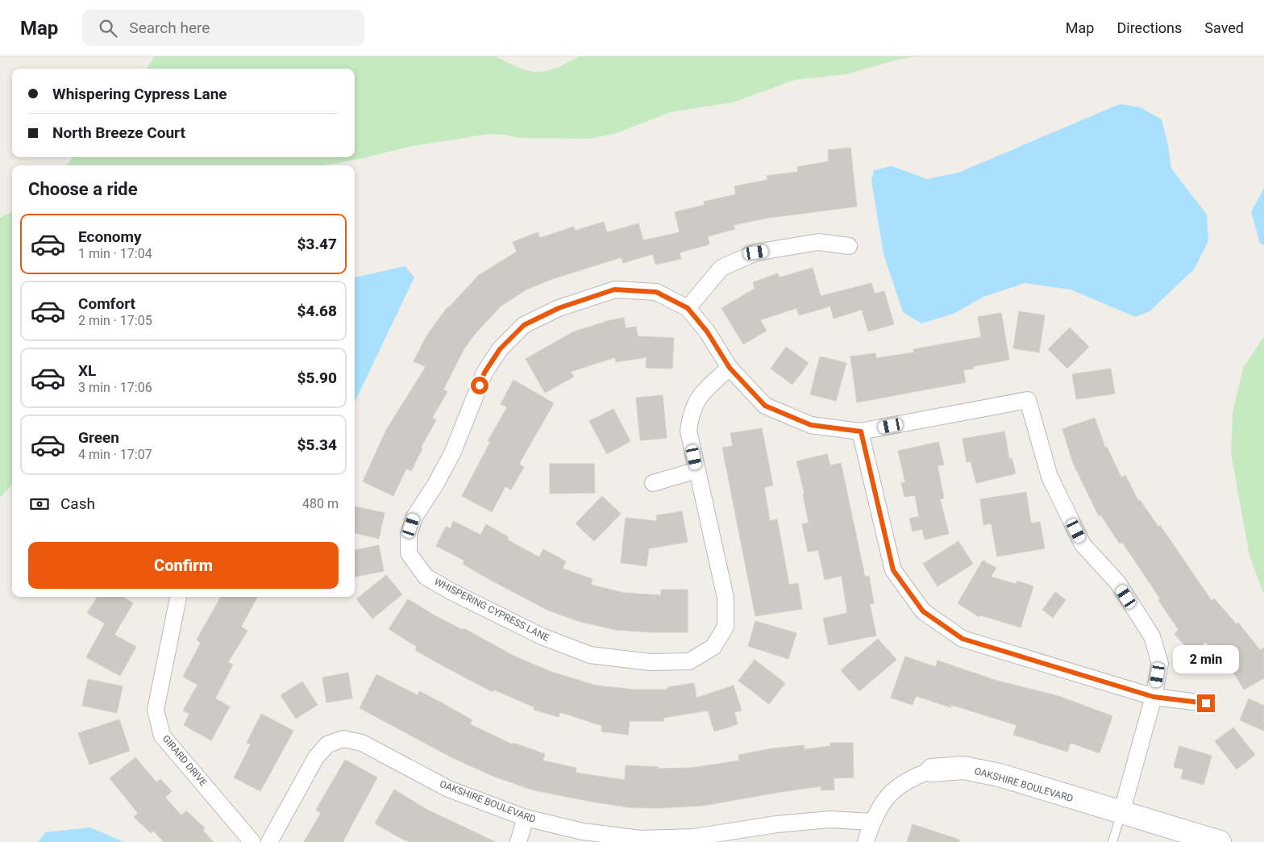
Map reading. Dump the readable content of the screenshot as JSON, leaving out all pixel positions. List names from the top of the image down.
{
  "streets": {
    "street": ["WHISPERING CYPRESS LANE", "GIRARD DRIVE", "OAKSHIRE BOULEVARD"]
  },
  "crossings": [
    ["WHISPERING CYPRESS LANE", "OAKSHIRE BOULEVARD"]
  ],
  "page": {
    "header": "Map",
    "search": "Search here",
    "nav": ["Map", "Directions", "Saved"],
    "banner": ["Whispering Cypress Lane", "North Breeze Court"],
    "heading": "Choose a ride",
    "list": [
      {
        "name": "Economy",
        "note": "1 min · 17:04",
        "value": "$3.47"
      },
      {
        "name": "Comfort",
        "note": "2 min · 17:05",
        "value": "$4.68"
      },
      {
        "name": "XL",
        "note": "3 min · 17:06",
        "value": "$5.90"
      },
      {
        "name": "Green",
        "note": "4 min · 17:07",
        "value": "$5.34"
      }
    ],
    "pay": ["Cash", "480 m"],
    "buttons": "Confirm",
    "bubble": "2 min"
  }
}
